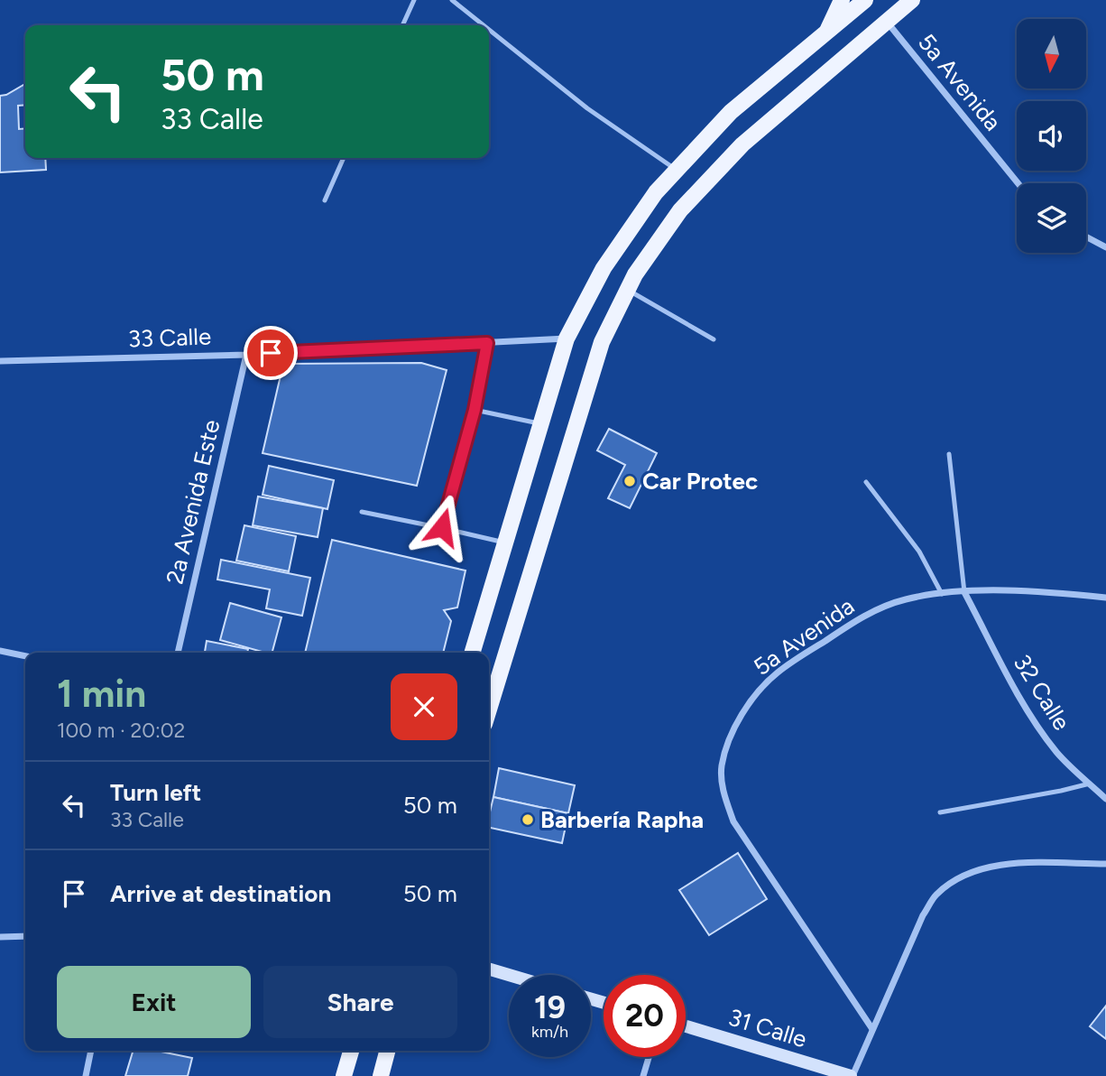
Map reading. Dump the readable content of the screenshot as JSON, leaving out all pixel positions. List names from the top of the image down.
{
  "streets": {
    "street": [
      "5a Avenida",
      "33 Calle",
      "2a Avenida Este",
      "32 Calle",
      "31 Calle"
    ]
  },
  "crossings": [
    ["5a Avenida", "32 Calle"],
    ["33 Calle", "2a Avenida Este"]
  ],
  "places": ["Car Protec", "Barbería Rapha"],
  "north": "bottom",
  "page": {
    "turn": ["50 m", "33 Calle"],
    "heading": ["1 min", "100 m · 20:02"],
    "list": [
      {
        "name": "Turn left",
        "note": "33 Calle",
        "value": "50 m"
      },
      {
        "name": "Arrive at destination",
        "value": "50 m"
      }
    ],
    "buttons": ["Exit", "Share"],
    "speed": "19 km/h",
    "limit": "20"
  }
}
